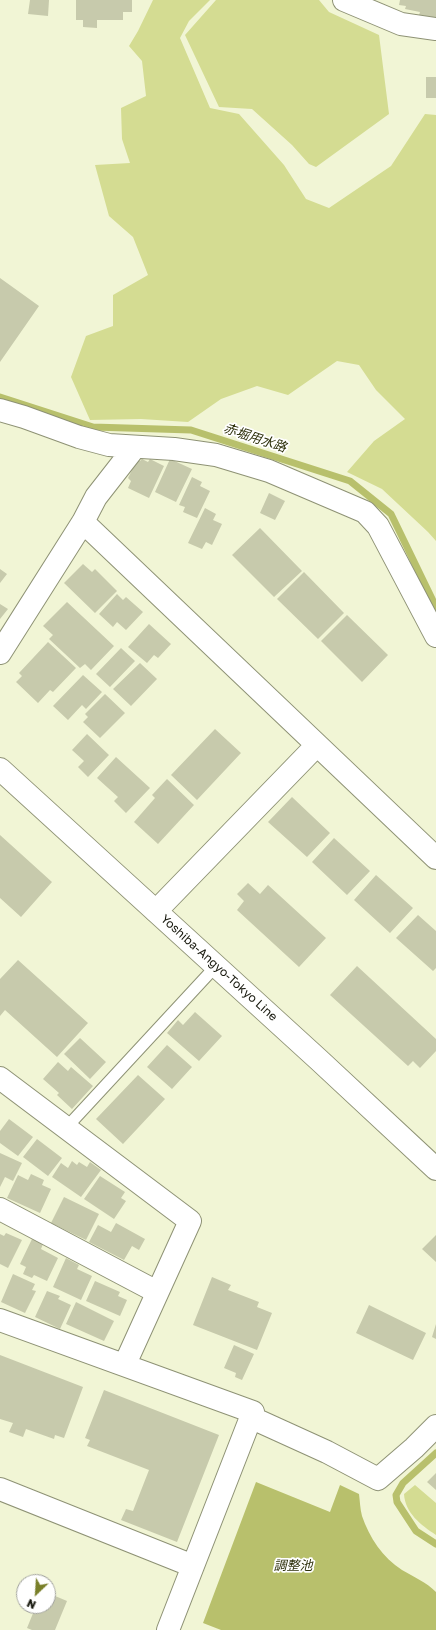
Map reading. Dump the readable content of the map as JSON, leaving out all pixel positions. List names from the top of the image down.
{
  "streets": {
    "street": ["Yoshiba-Angyo-Tokyo Line"]
  },
  "water": ["赤堀用水路", "調整池"],
  "north": "bottom left"
}
